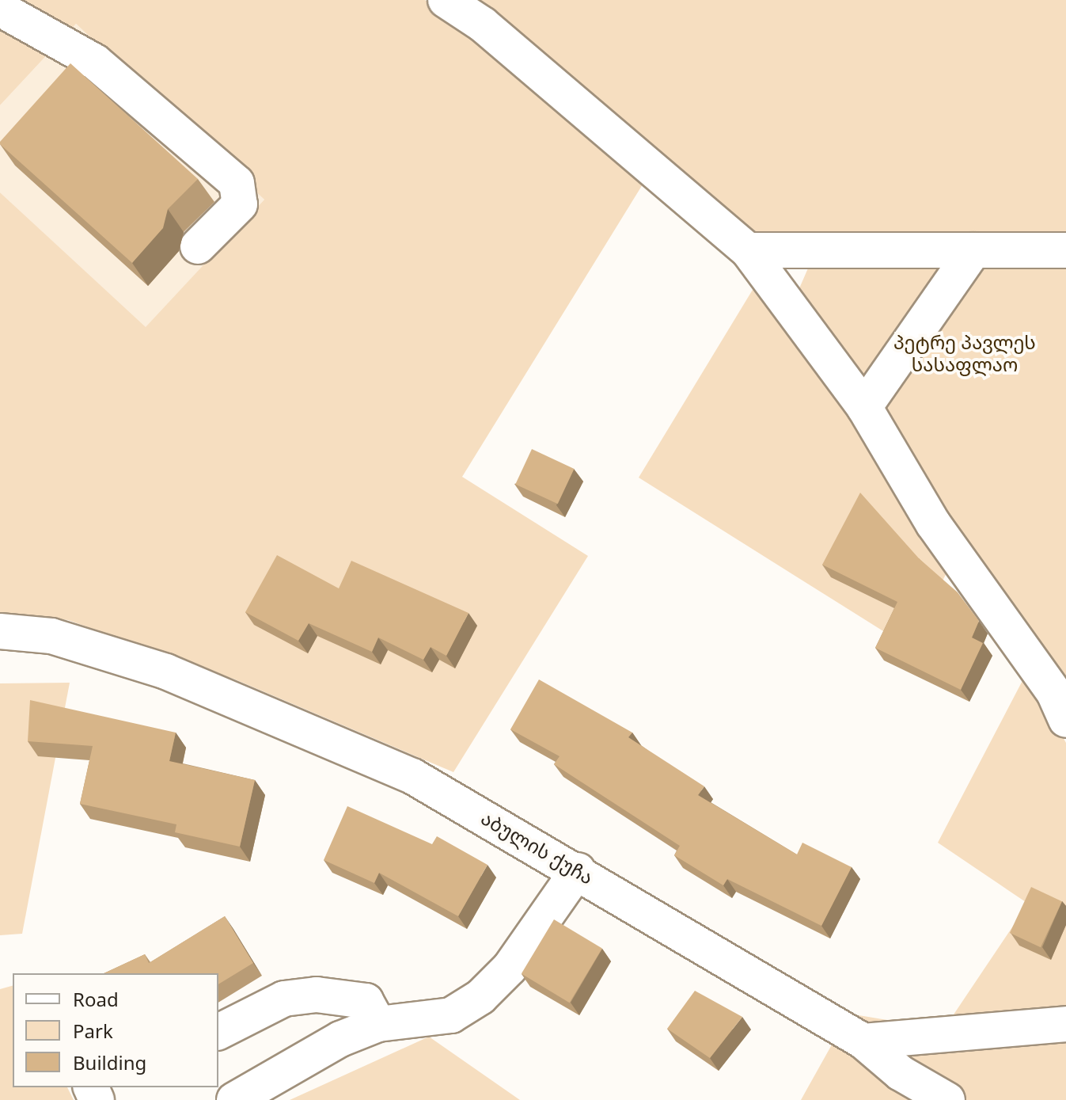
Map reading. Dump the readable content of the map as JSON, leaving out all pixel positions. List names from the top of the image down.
{
  "streets": {
    "street": ["აბულის ქუჩა"]
  },
  "parks": ["პეტრე პავლეს სასაფლაო"],
  "legend": ["Road", "Park", "Building"]
}
